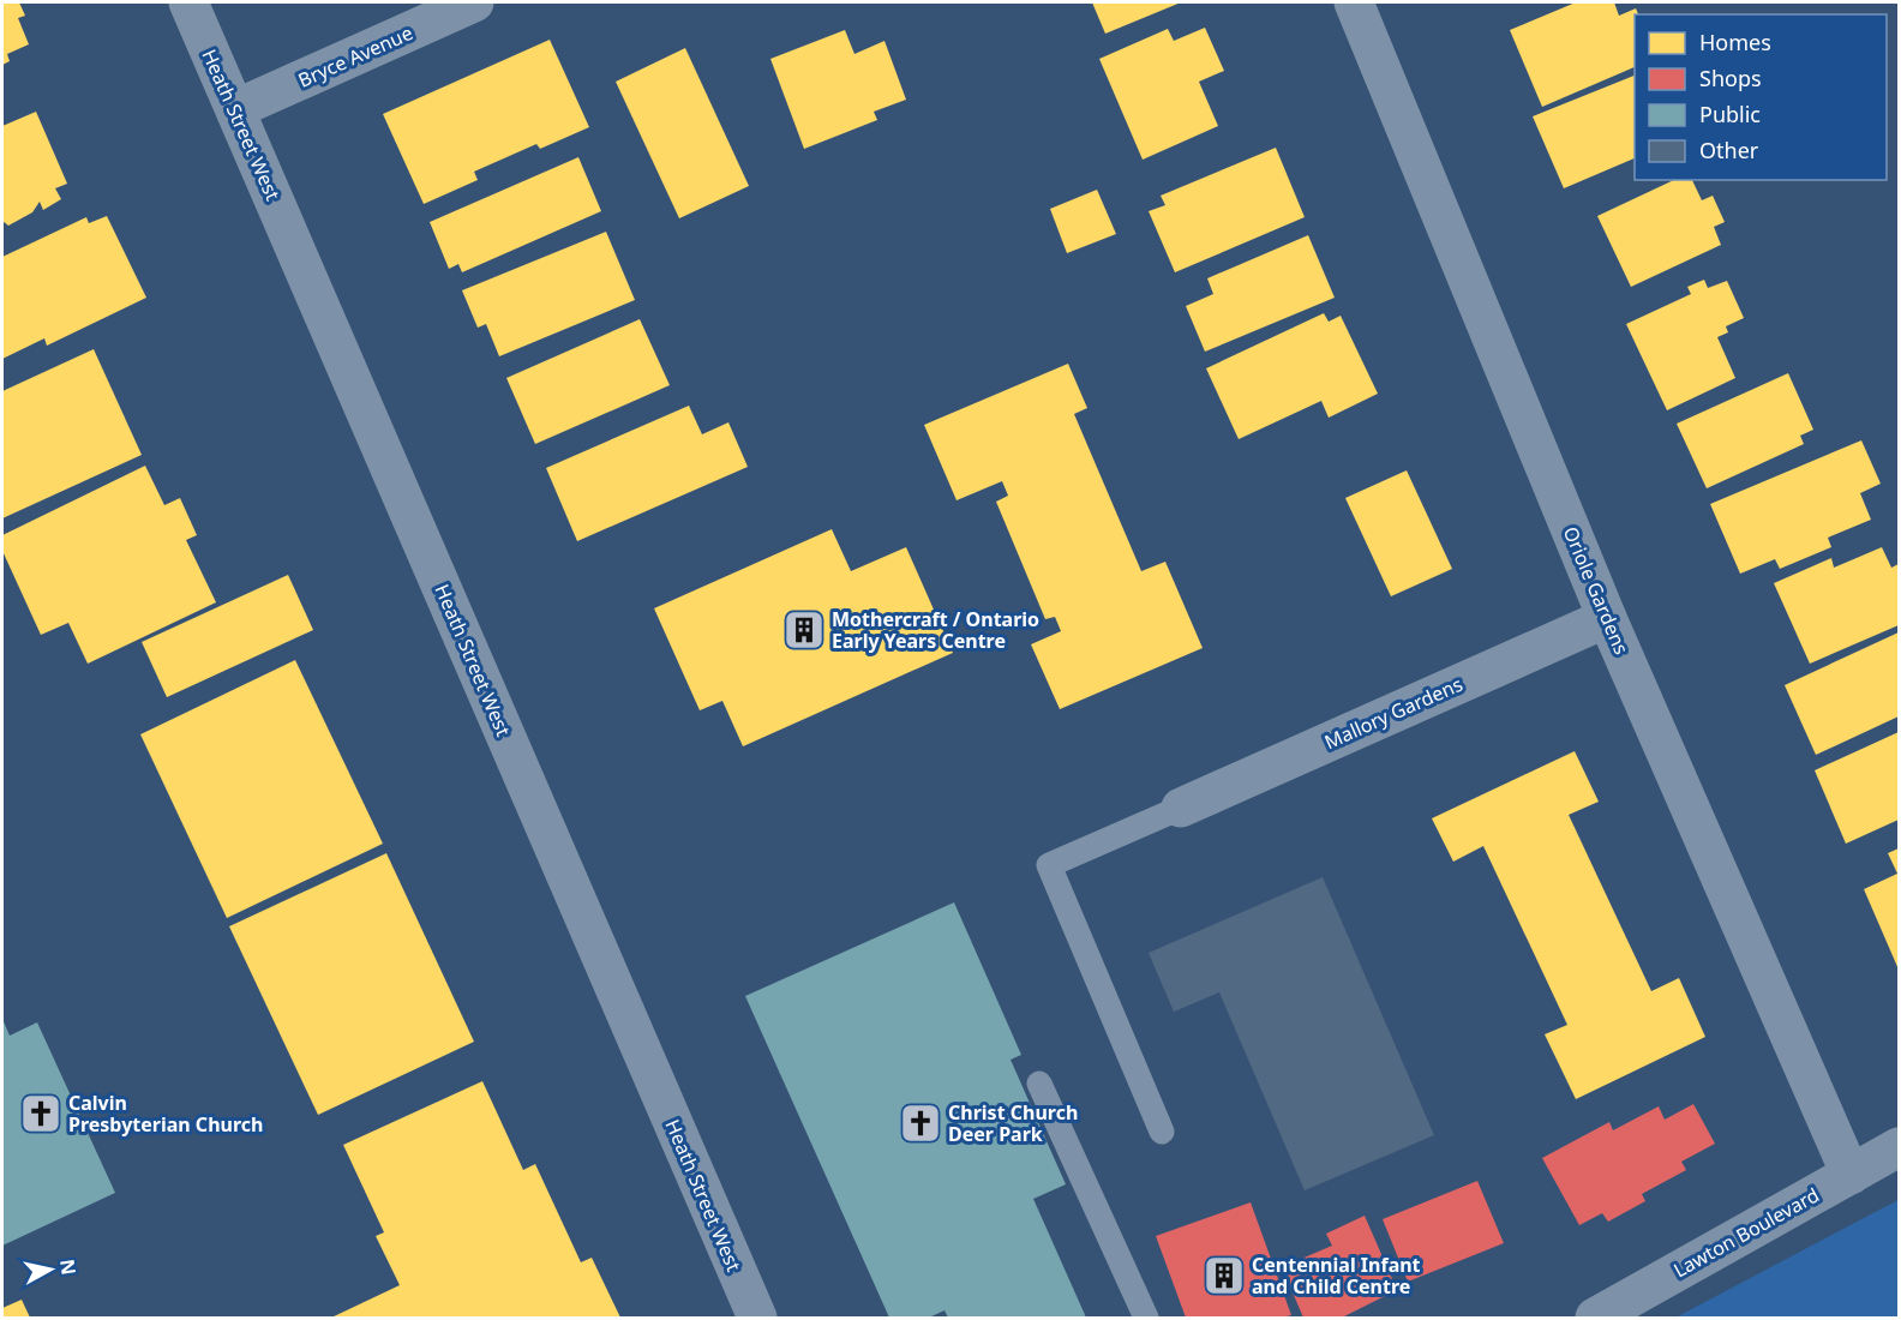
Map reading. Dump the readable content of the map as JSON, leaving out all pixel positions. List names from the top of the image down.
{
  "streets": {
    "street": [
      "Bryce Avenue",
      "Heath Street West",
      "Oriole Gardens",
      "Mallory Gardens",
      "Lawton Boulevard"
    ]
  },
  "crossings": [
    ["Bryce Avenue", "Heath Street West"],
    ["Oriole Gardens", "Mallory Gardens"],
    ["Oriole Gardens", "Lawton Boulevard"]
  ],
  "places": {
    "building": ["Mothercraft / Ontario Early Years Centre", "Centennial Infant and Child Centre"],
    "church": ["Calvin Presbyterian Church", "Christ Church Deer Park"]
  },
  "legend": [
    "Homes",
    "Shops",
    "Public",
    "Other"
  ],
  "north": "right"
}
